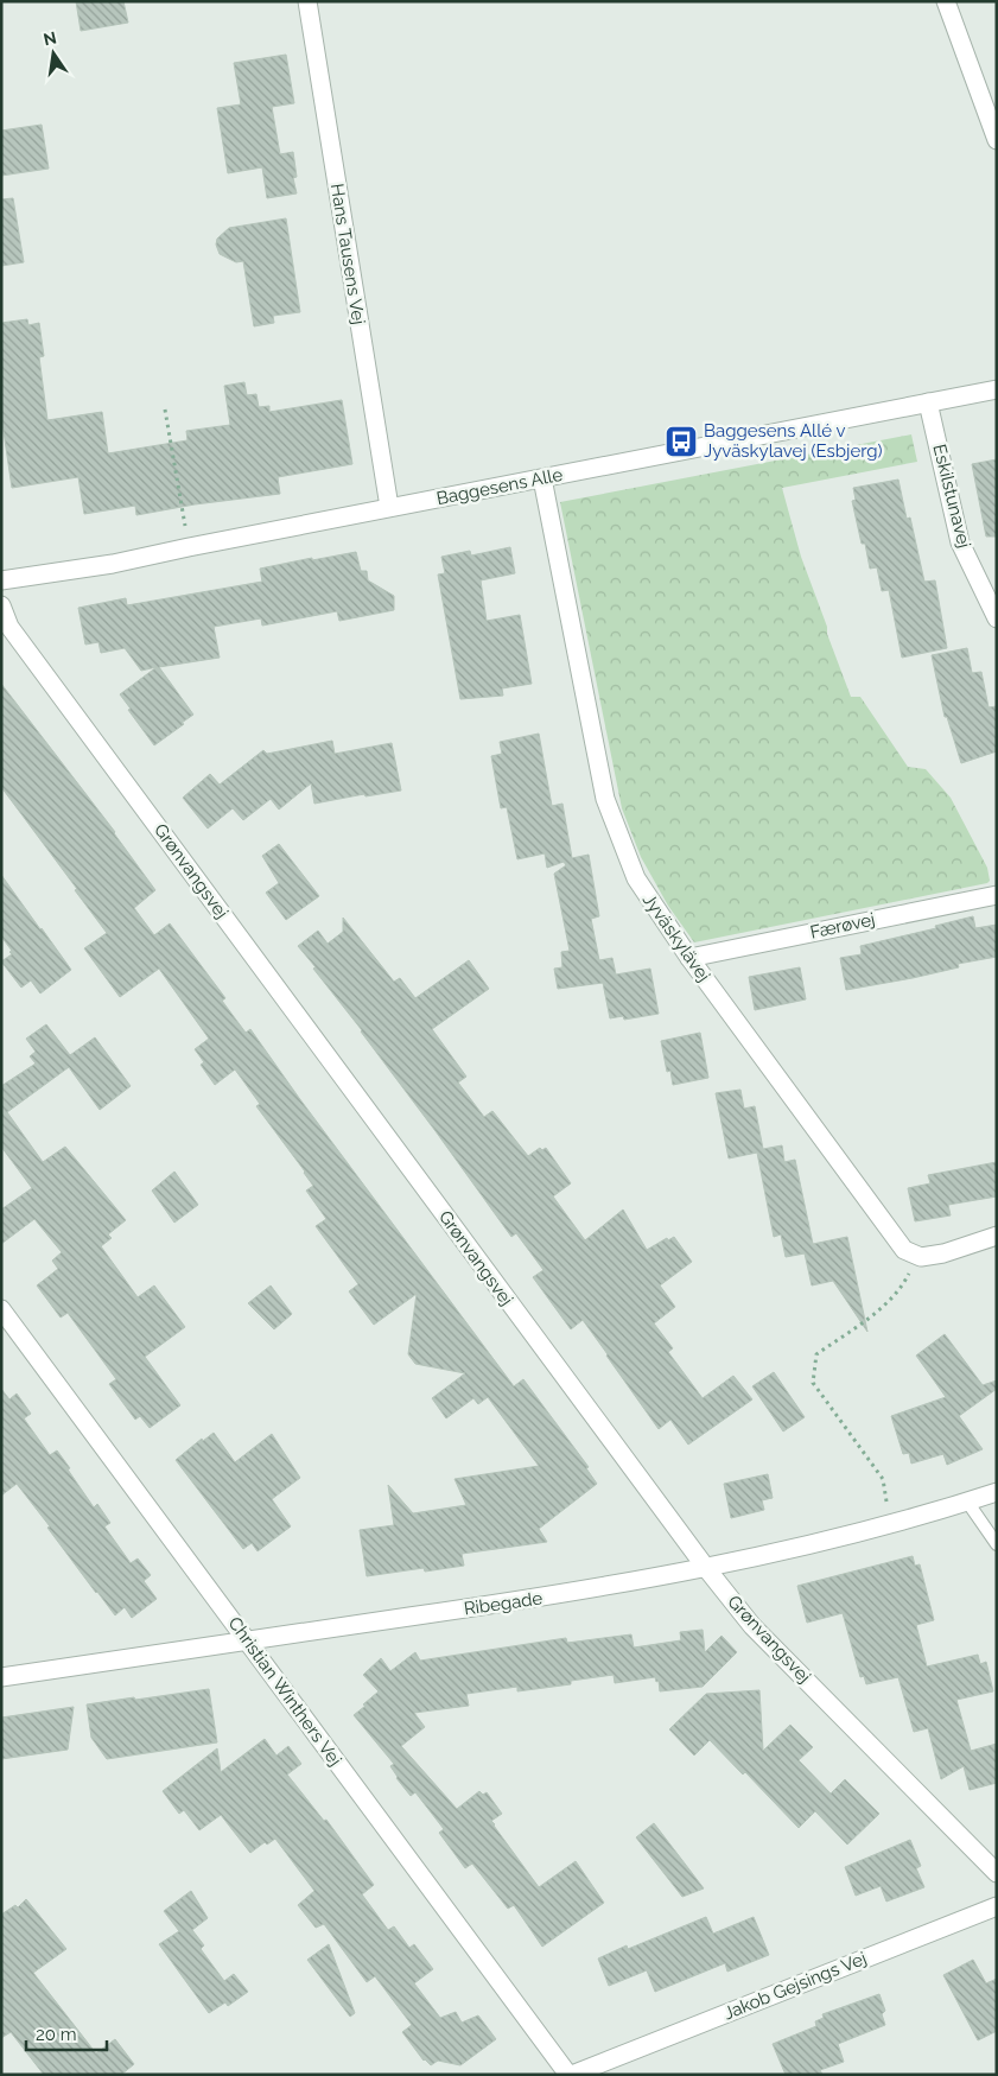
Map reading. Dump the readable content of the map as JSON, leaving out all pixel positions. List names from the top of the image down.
{
  "streets": {
    "street": [
      "Hans Tausens Vej",
      "Baggesens Alle",
      "Eskilstunavej",
      "Grønvangsvej",
      "Færøvej",
      "Jyväskylävej",
      "Ribegade",
      "Christian Winthers Vej",
      "Jakob Gejsings Vej"
    ]
  },
  "crossings": [
    ["Hans Tausens Vej", "Baggesens Alle"],
    ["Baggesens Alle", "Eskilstunavej"],
    ["Baggesens Alle", "Jyväskylävej"],
    ["Grønvangsvej", "Ribegade"],
    ["Færøvej", "Jyväskylävej"],
    ["Ribegade", "Christian Winthers Vej"],
    ["Christian Winthers Vej", "Jakob Gejsings Vej"]
  ],
  "places": {
    "bus stop": ["Baggesens Allé v Jyväskylavej (Esbjerg)"]
  },
  "scale_bar": "20 m",
  "north": "top"
}
